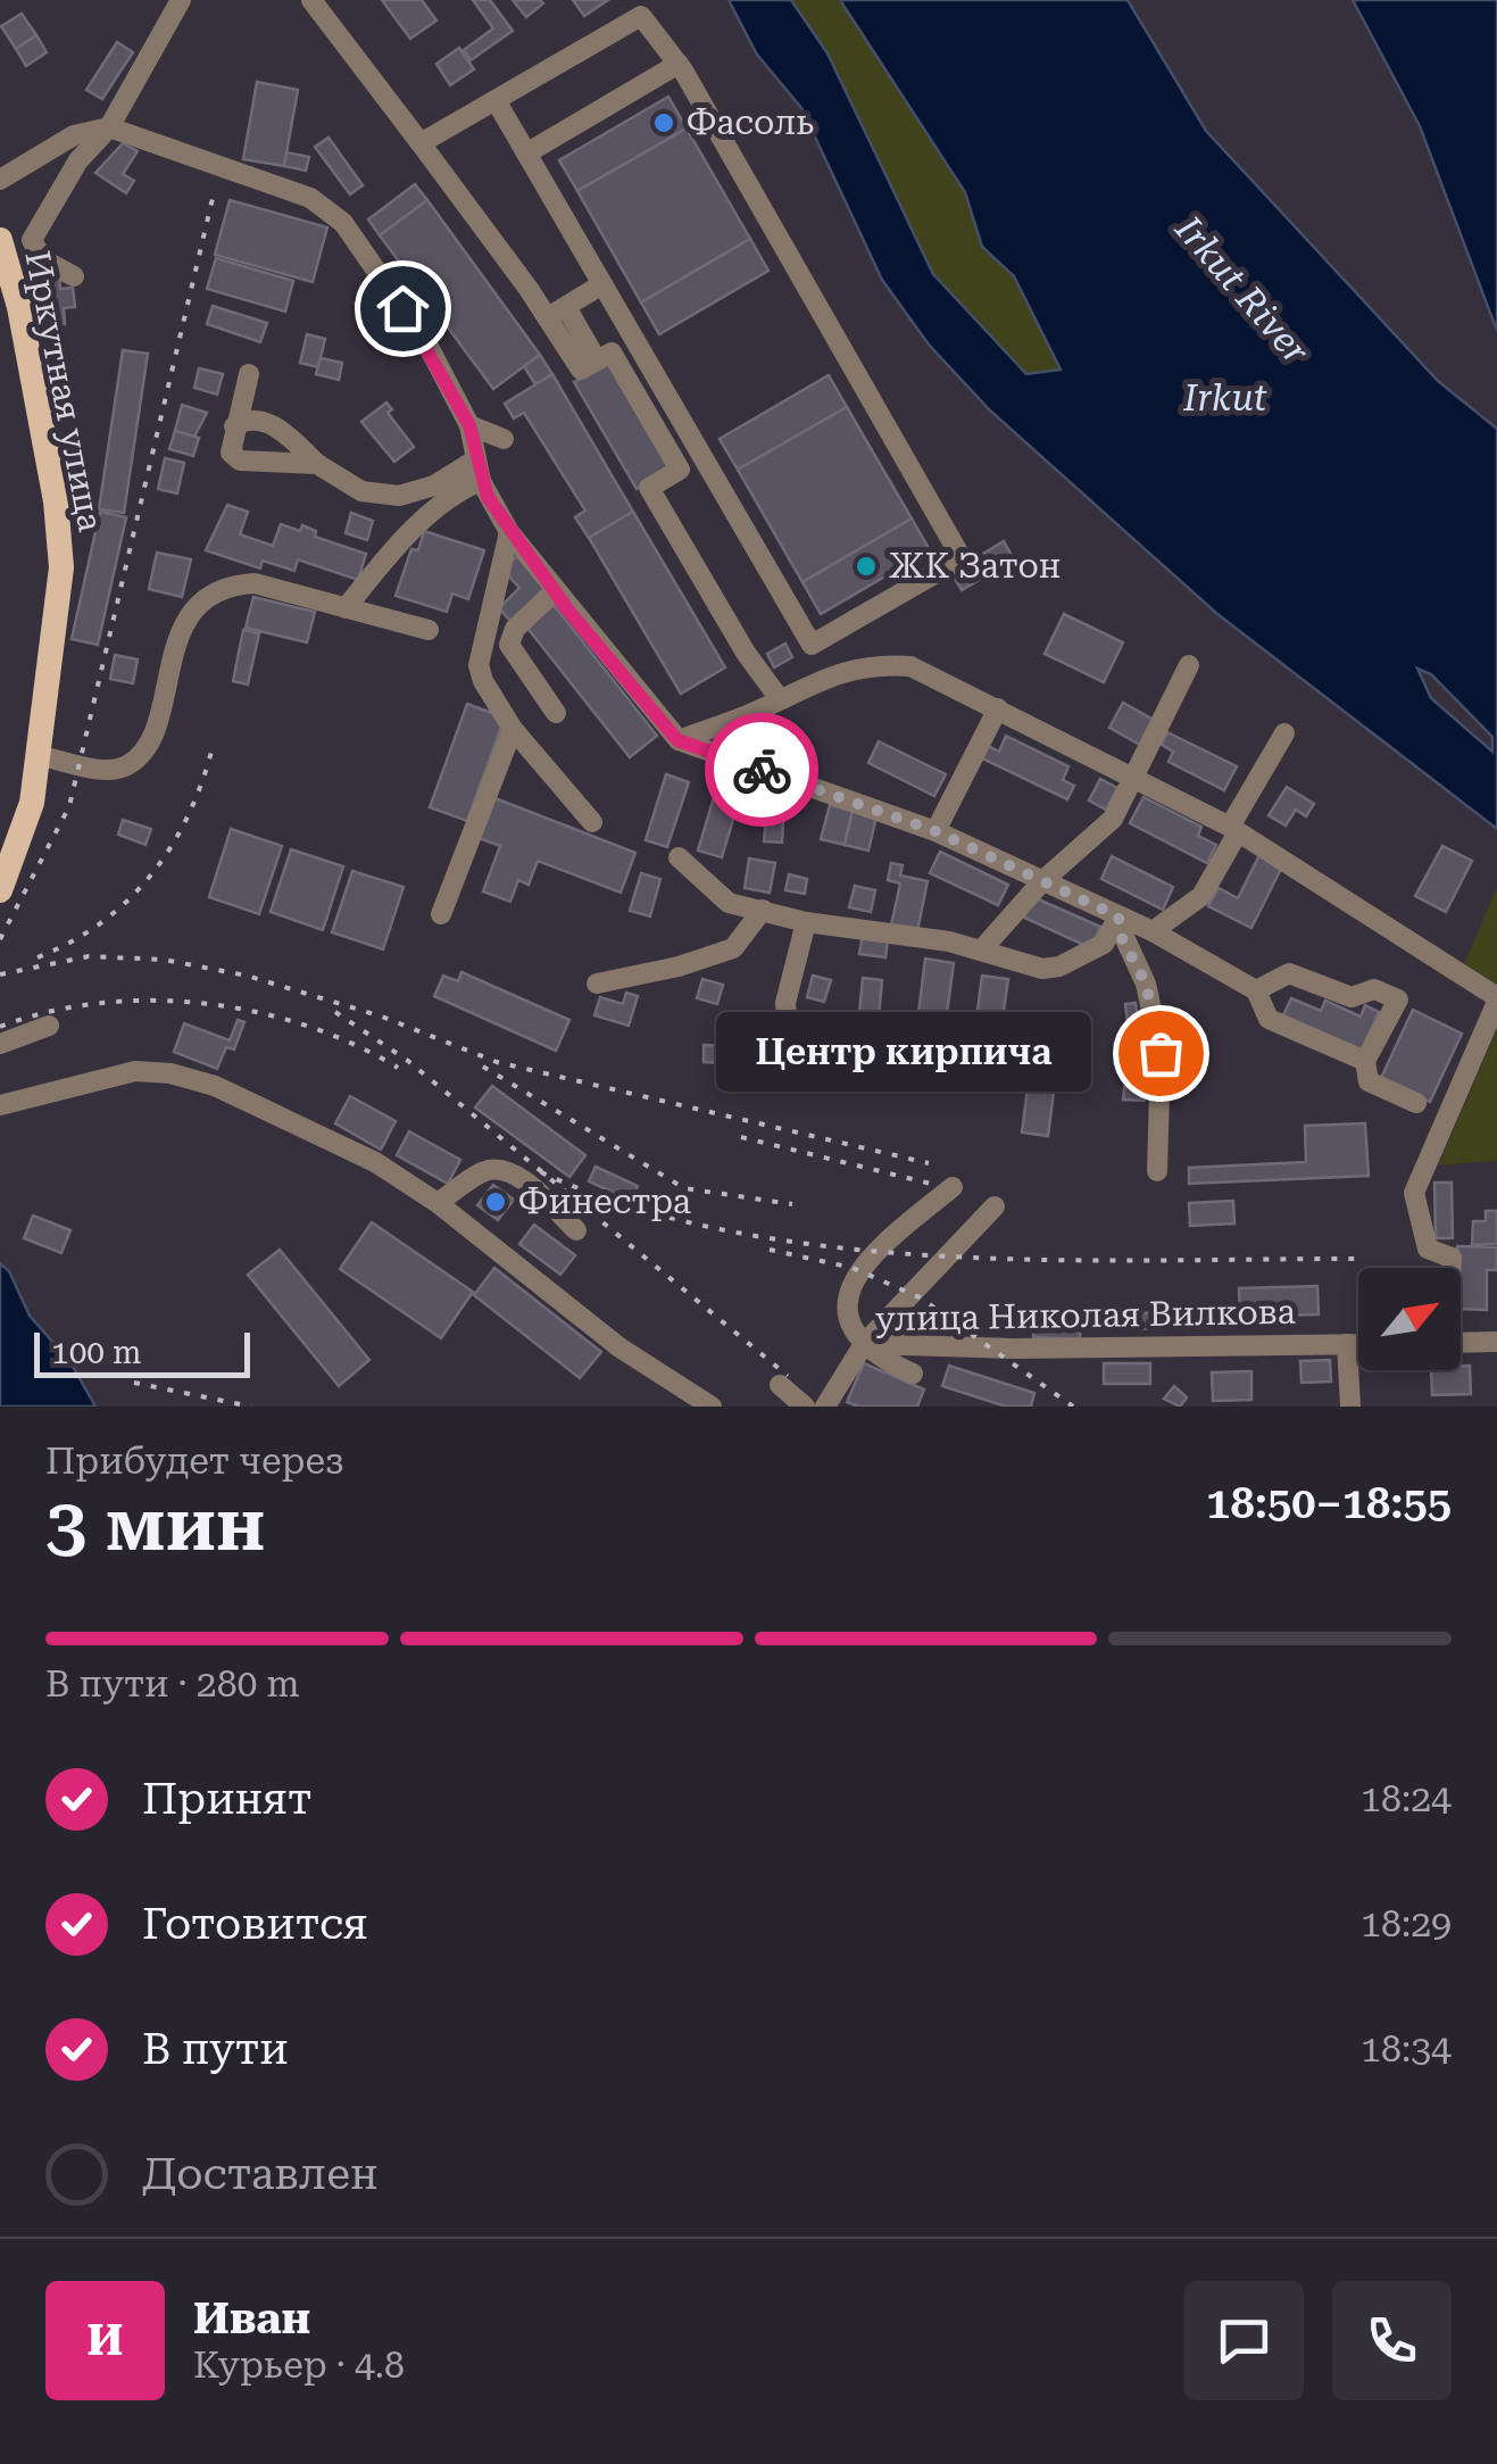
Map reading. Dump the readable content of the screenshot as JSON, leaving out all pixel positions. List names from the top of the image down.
{
  "streets": {
    "main road": ["Иркутная улица"],
    "street": ["улица Николая Вилкова"]
  },
  "water": ["Irkut River", "Irkut"],
  "places": [
    "Фасоль",
    "ЖК Затон",
    "Центр кирпича",
    "Финестра"
  ],
  "scale_bar": "100 m",
  "north": "top right",
  "page": {
    "bubble": "Центр кирпича",
    "scale": "100 m",
    "heading": ["3 мин", "Прибудет через", "18:50–18:55"],
    "panel": ["Иван", "Курьер · 4.8"],
    "bar": "В пути · 280 m",
    "list": [
      ["Принят", "18:24"],
      ["Готовится", "18:29"],
      ["В пути", "18:34"],
      "Доставлен"
    ],
    "round": "И"
  }
}
